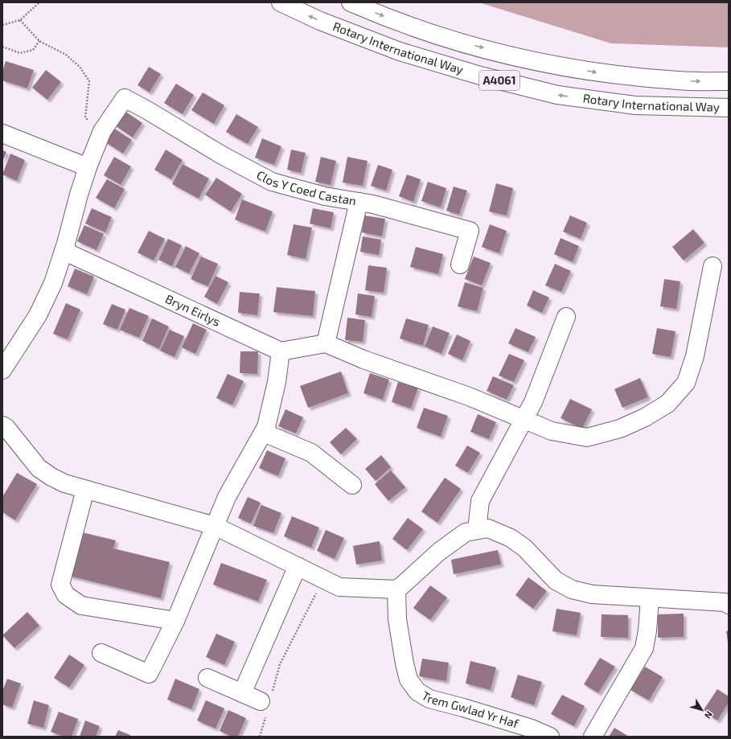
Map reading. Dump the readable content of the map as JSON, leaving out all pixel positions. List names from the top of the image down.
{
  "streets": {
    "street": [
      "Rotary International Way",
      "A4061",
      "Clos Y Coed Castan",
      "Bryn Eirlys",
      "Trem Gwlad Yr Haf"
    ]
  },
  "north": "bottom right"
}
